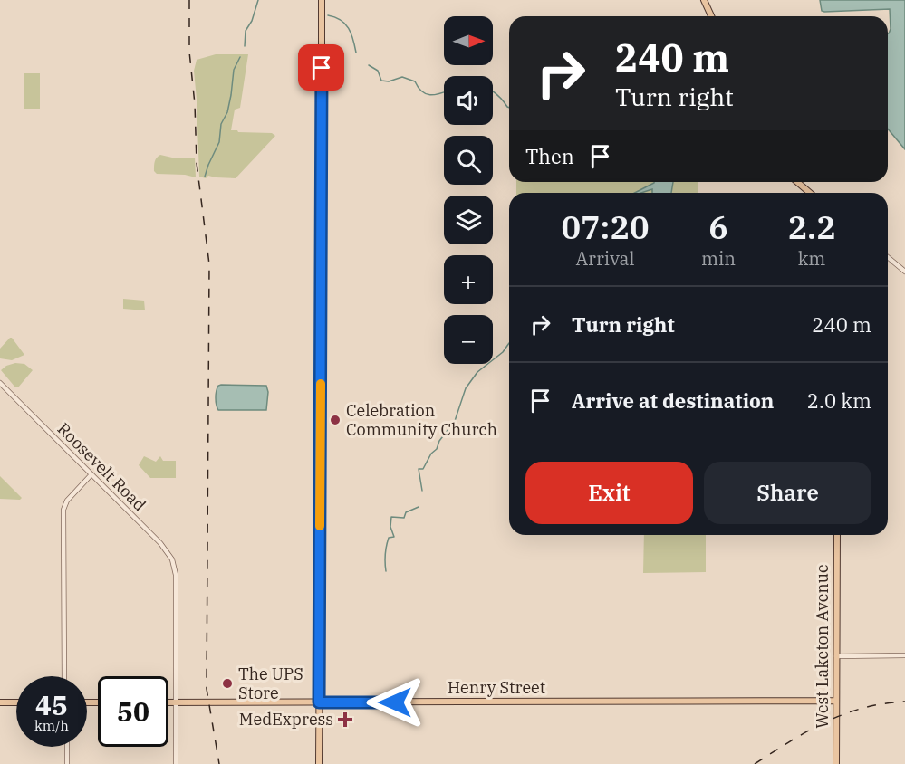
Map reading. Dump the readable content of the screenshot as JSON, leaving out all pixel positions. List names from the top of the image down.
{
  "streets": {
    "main road": ["West Laketon Avenue", "Henry Street"],
    "street": ["Roosevelt Road"]
  },
  "crossings": [
    ["Roosevelt Road", "Henry Street"],
    ["West Laketon Avenue", "Henry Street"]
  ],
  "places": {
    "other": ["Celebration Community Church", "The UPS Store"],
    "health": ["MedExpress"]
  },
  "north": "right",
  "page": {
    "map_buttons": ["+", "−"],
    "turn": ["240 m", "Turn right"],
    "then": "Then",
    "eta": [
      "07:20",
      "Arrival",
      "6",
      "min",
      "2.2",
      "km"
    ],
    "list": [
      {
        "name": "Turn right",
        "value": "240 m"
      },
      {
        "name": "Arrive at destination",
        "value": "2.0 km"
      }
    ],
    "buttons": ["Exit", "Share"],
    "speed": "45 km/h",
    "limit": "50"
  }
}
